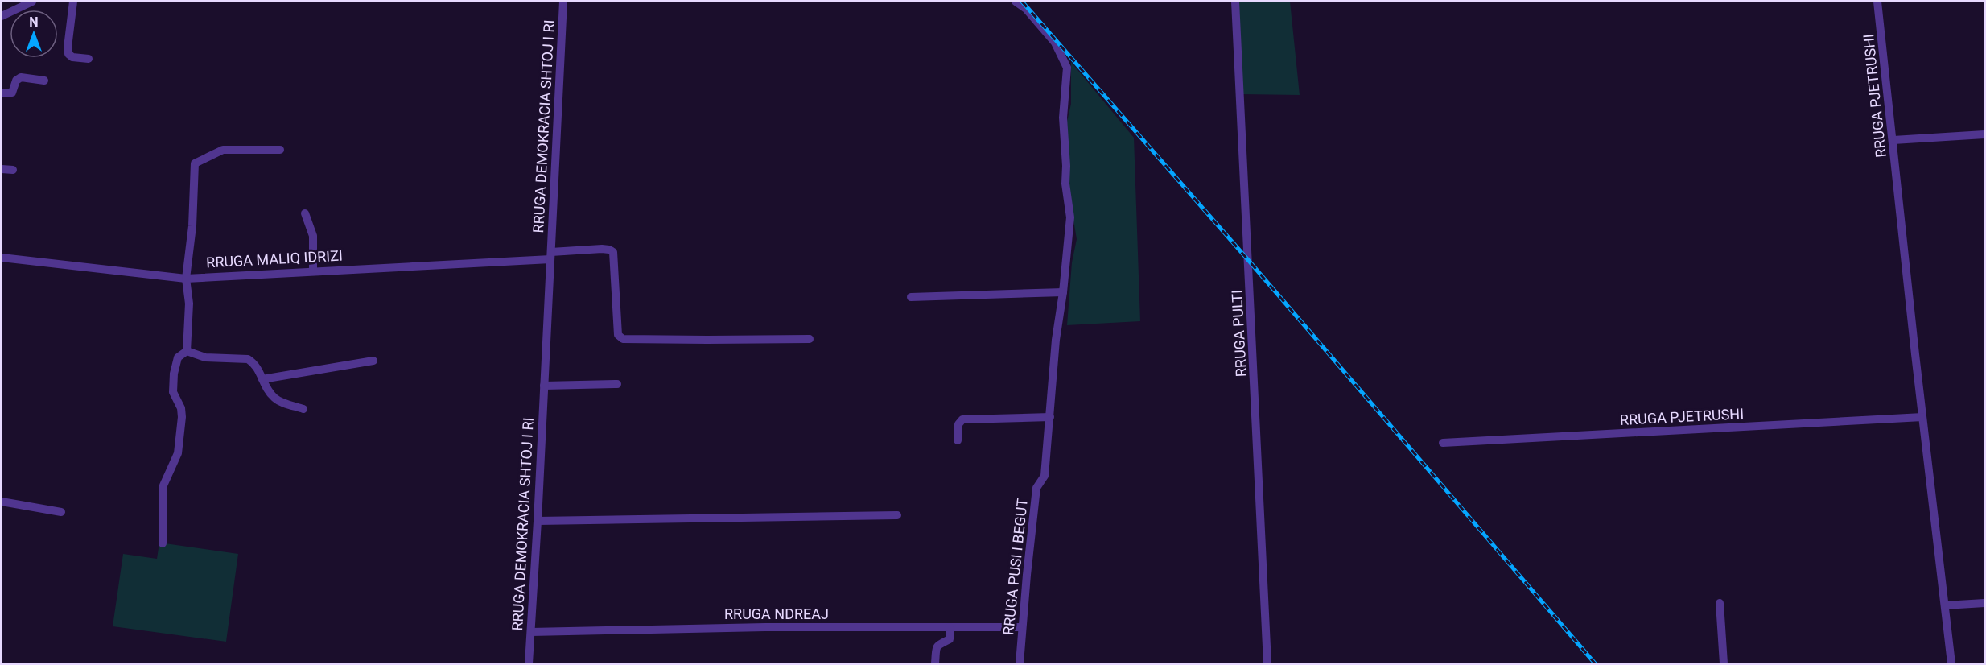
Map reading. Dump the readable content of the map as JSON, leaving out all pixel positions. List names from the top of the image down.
{
  "streets": {
    "street": [
      "RRUGA PJETRUSHI",
      "RRUGA DEMOKRACIA SHTOJ I RI",
      "RRUGA MALIQ IDRIZI",
      "RRUGA PULTI",
      "RRUGA PUSI I BEGUT",
      "RRUGA NDREAJ"
    ]
  },
  "crossings": [
    ["RRUGA DEMOKRACIA SHTOJ I RI", "RRUGA MALIQ IDRIZI"],
    ["RRUGA DEMOKRACIA SHTOJ I RI", "RRUGA NDREAJ"],
    ["RRUGA PUSI I BEGUT", "RRUGA NDREAJ"]
  ],
  "north": "top"
}
